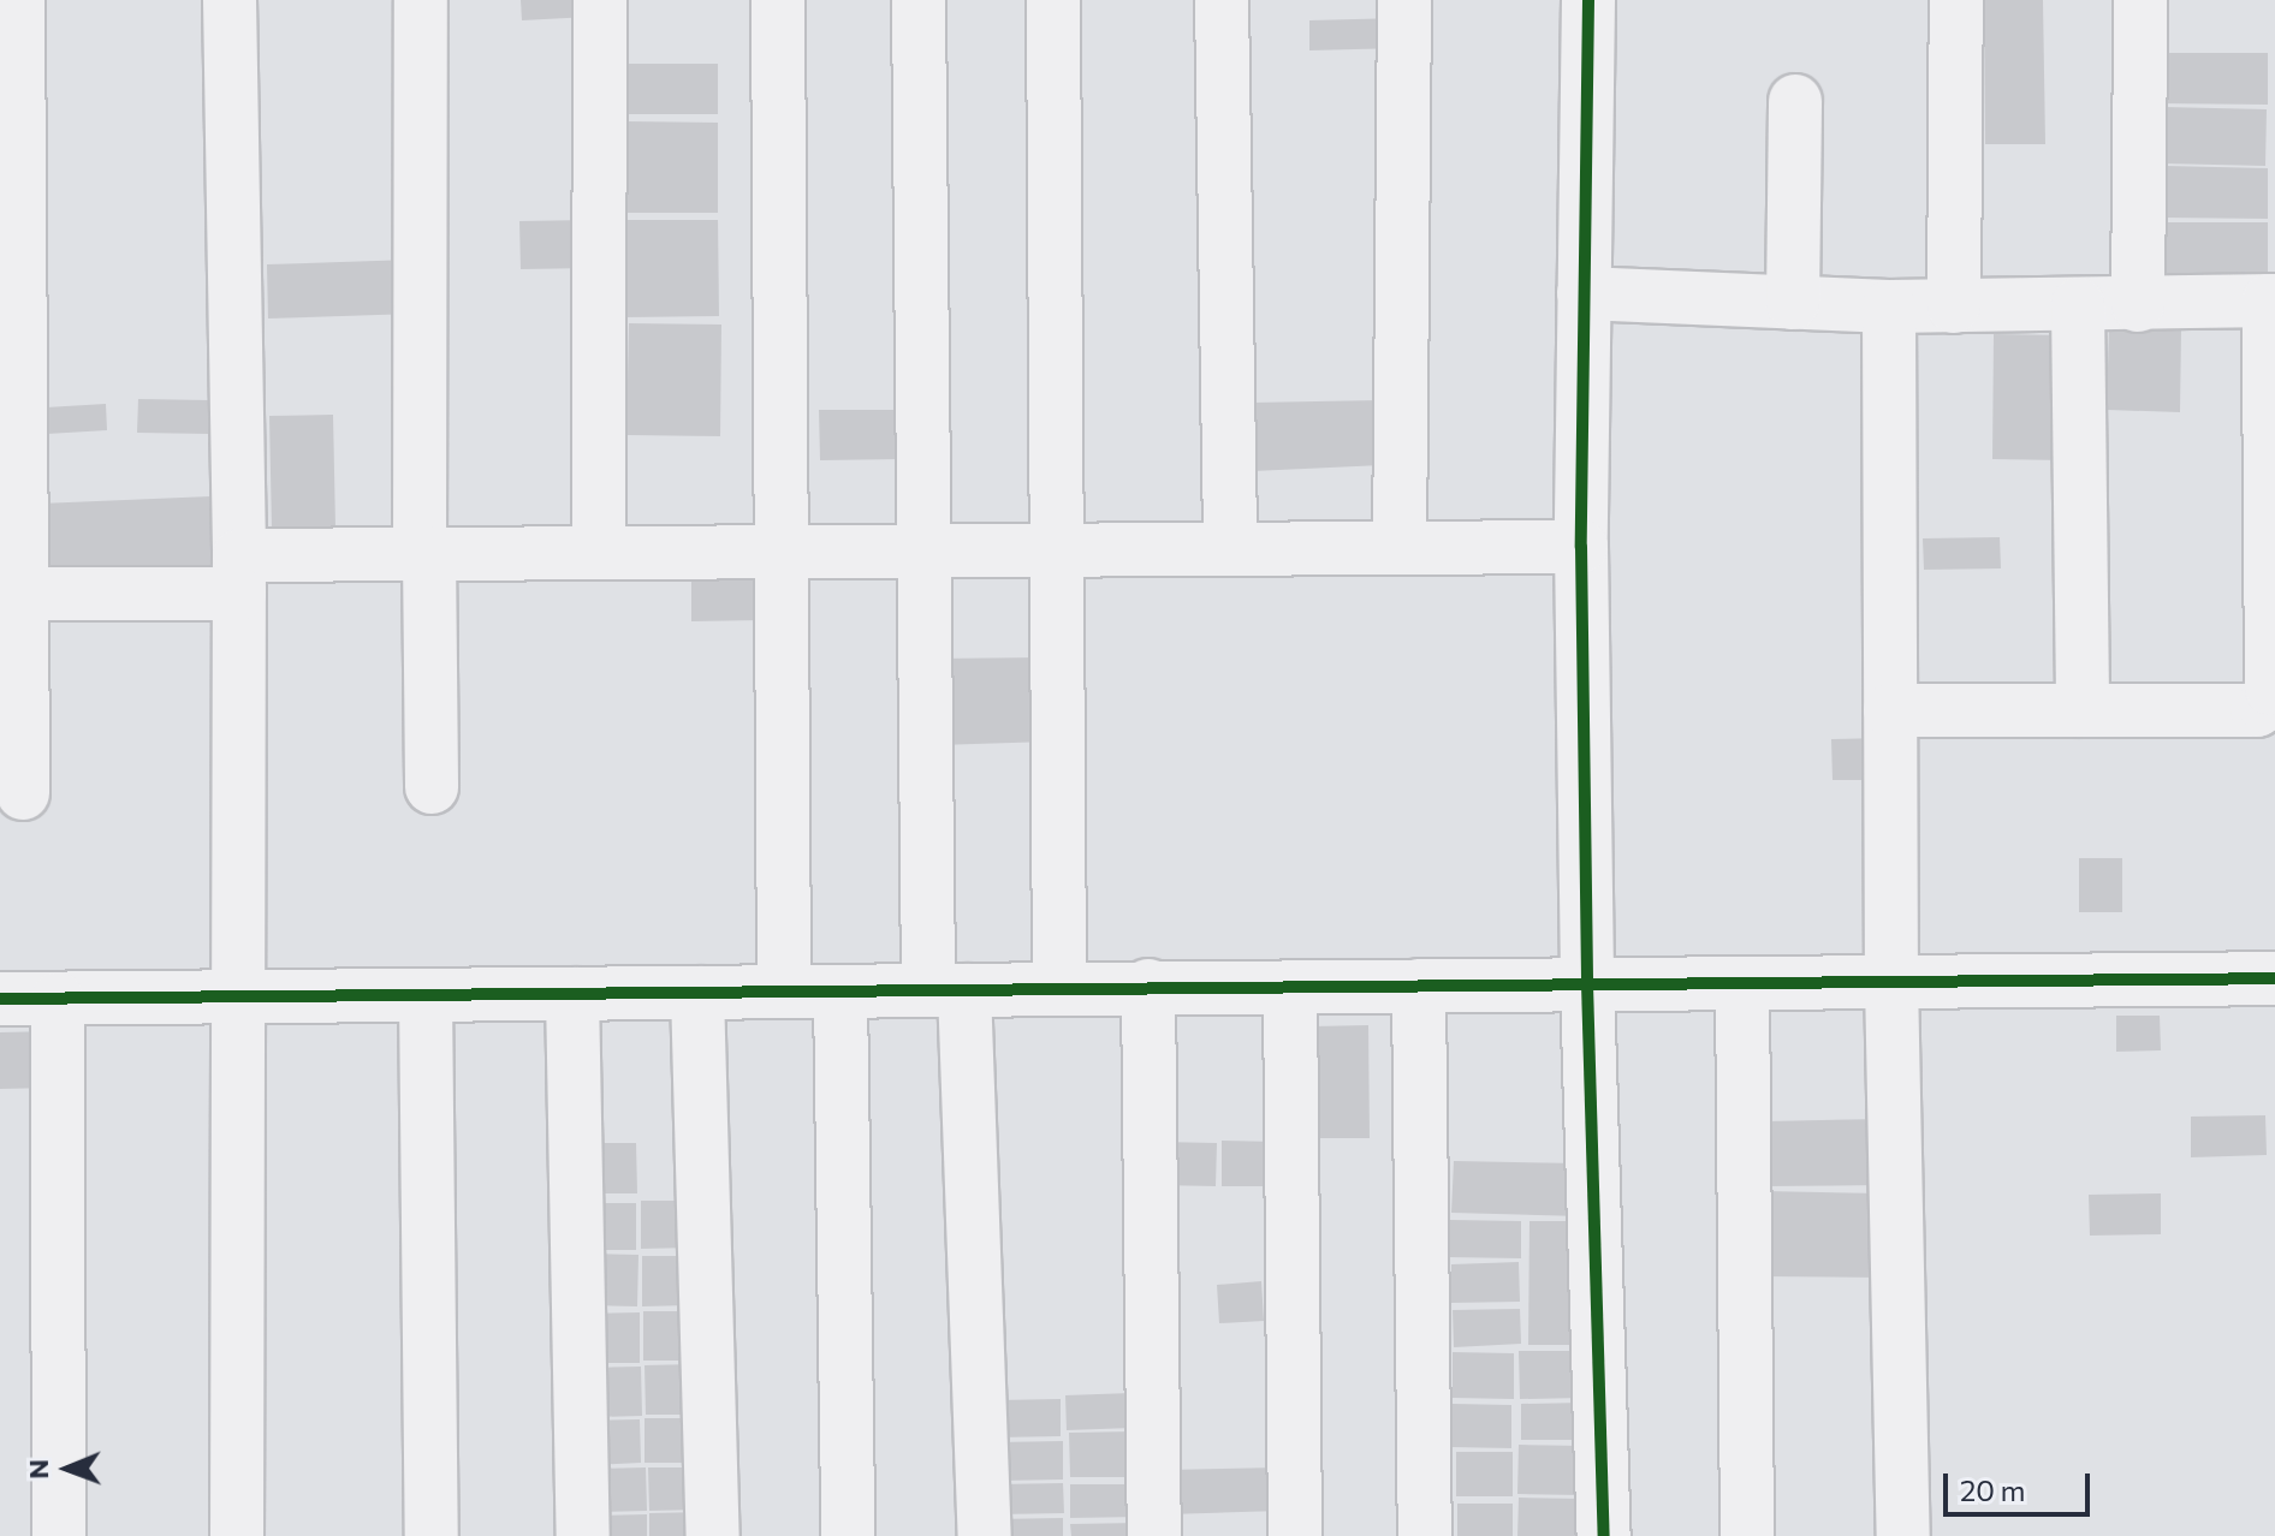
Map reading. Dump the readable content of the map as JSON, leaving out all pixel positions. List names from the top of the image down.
{
  "scale_bar": "20 m",
  "north": "left"
}
